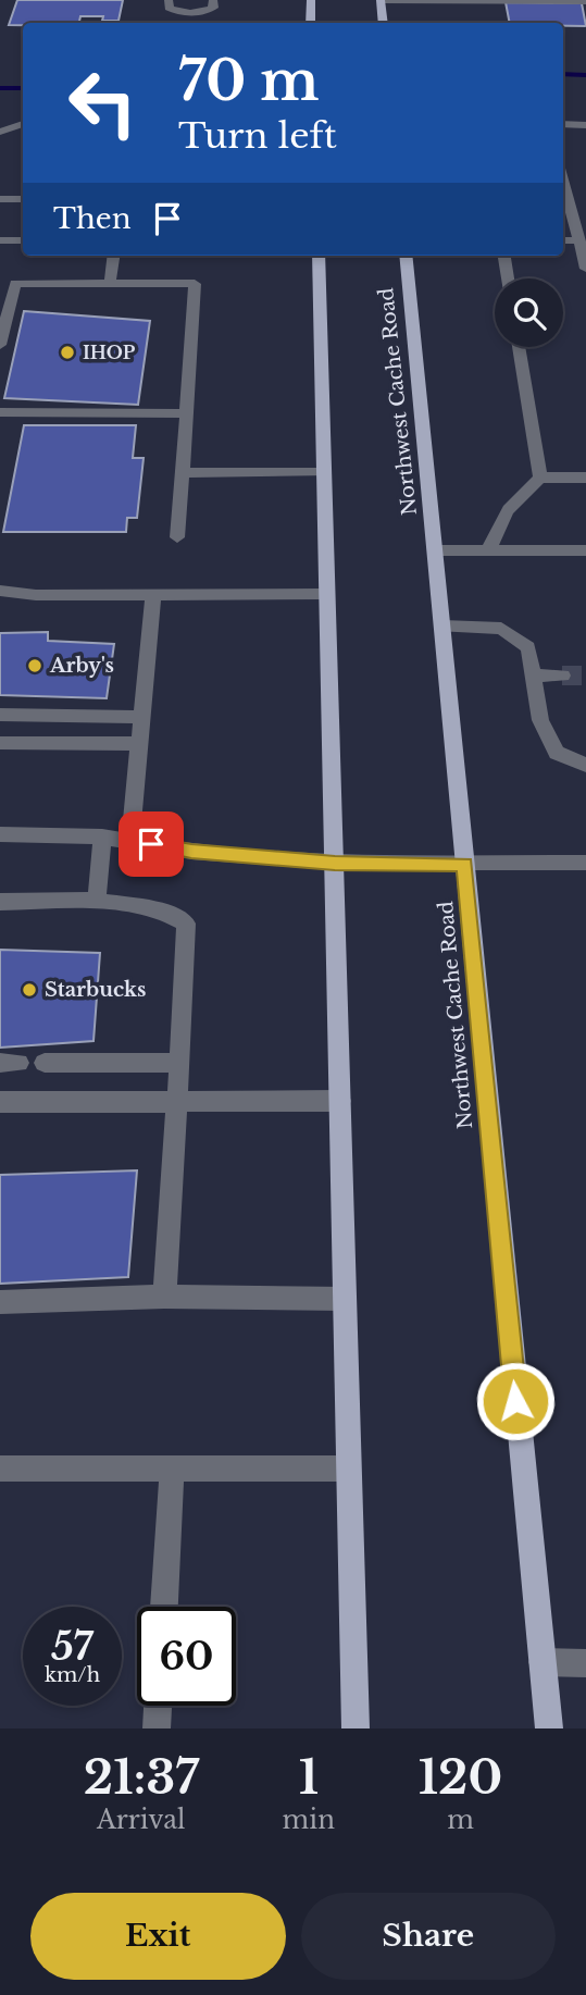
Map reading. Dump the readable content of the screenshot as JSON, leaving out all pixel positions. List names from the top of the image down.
{
  "streets": {
    "main road": ["Northwest Cache Road"]
  },
  "places": ["IHOP", "Arby's", "Starbucks"],
  "page": {
    "turn": ["70 m", "Turn left"],
    "then": "Then",
    "speed": "57 km/h",
    "limit": "60",
    "eta": [
      "21:37",
      "Arrival",
      "1",
      "min",
      "120",
      "m"
    ],
    "buttons": ["Exit", "Share"]
  }
}
